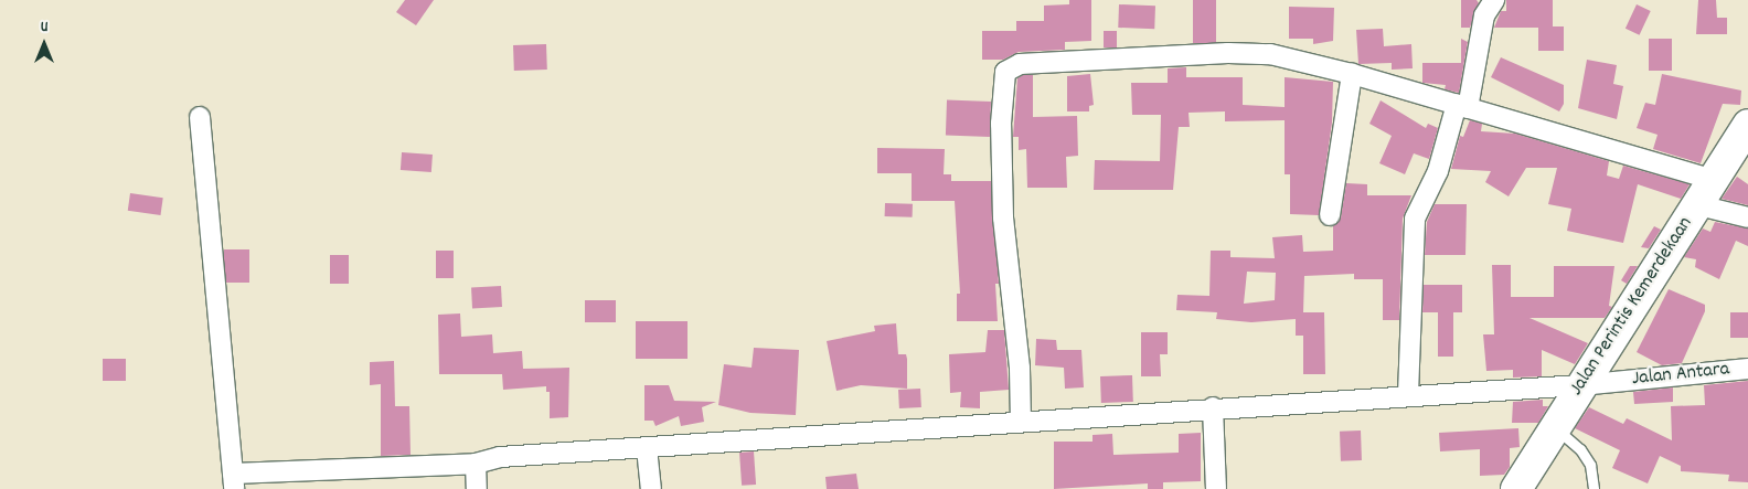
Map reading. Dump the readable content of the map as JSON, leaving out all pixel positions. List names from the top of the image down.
{
  "streets": {
    "main road": ["Jalan Perintis Kemerdekaan"],
    "street": ["Jalan Antara"]
  },
  "crossings": [
    ["Jalan Perintis Kemerdekaan", "Jalan Antara"]
  ],
  "north": "top"
}
